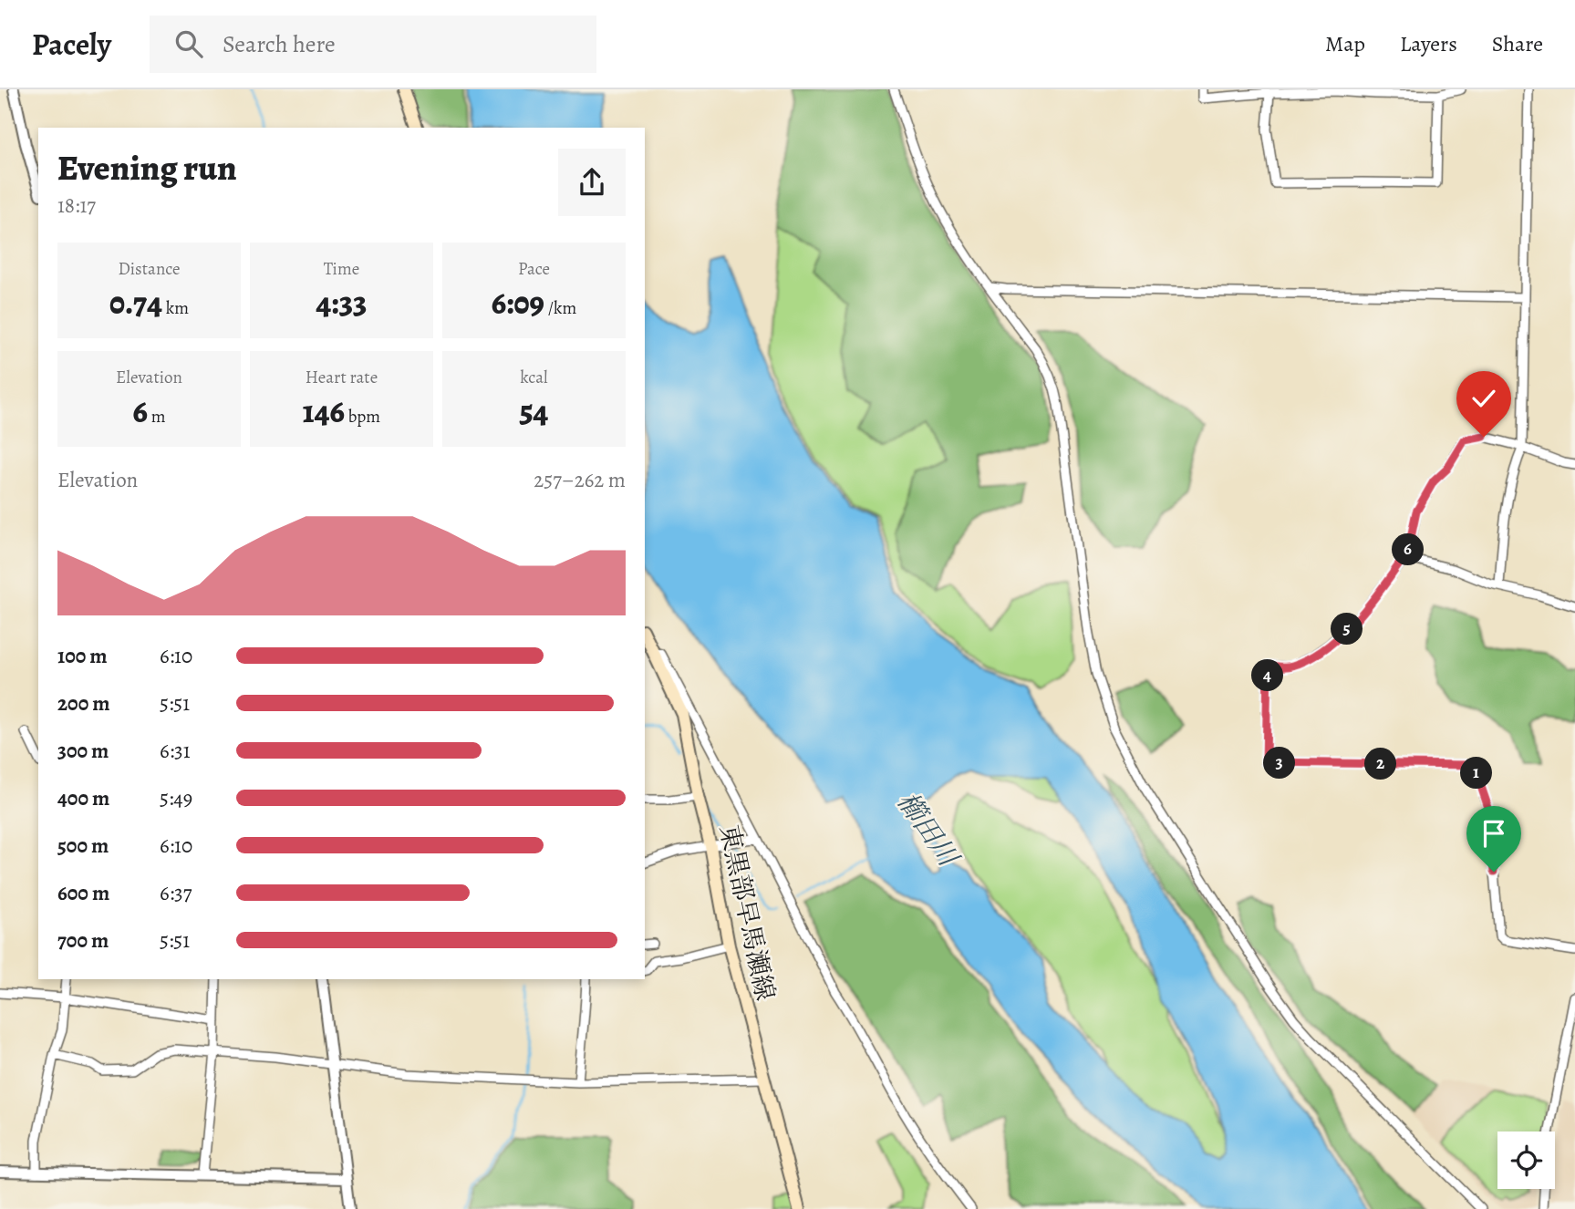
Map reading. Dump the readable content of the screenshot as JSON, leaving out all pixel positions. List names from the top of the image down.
{
  "streets": {
    "main road": ["東黒部早馬瀬線"]
  },
  "water": ["櫛田川"],
  "page": {
    "header": "Pacely",
    "search": "Search here",
    "nav": ["Map", "Layers", "Share"],
    "heading": ["Evening run", "18:17"],
    "stats": [
      ["Distance", "0.74 km"],
      ["Time", "4:33"],
      ["Pace", "6:09 /km"],
      ["Elevation", "6 m"],
      ["Heart rate", "146 bpm"],
      ["kcal", "54"]
    ],
    "chart": ["Elevation", "257–262 m"],
    "pins": [
      "6",
      "5",
      "4",
      "3",
      "2",
      "1"
    ],
    "list": [
      {
        "name": "100 m",
        "note": "6:10"
      },
      {
        "name": "200 m",
        "note": "5:51"
      },
      {
        "name": "300 m",
        "note": "6:31"
      },
      {
        "name": "400 m",
        "note": "5:49"
      },
      {
        "name": "500 m",
        "note": "6:10"
      },
      {
        "name": "600 m",
        "note": "6:37"
      },
      {
        "name": "700 m",
        "note": "5:51"
      }
    ]
  }
}
